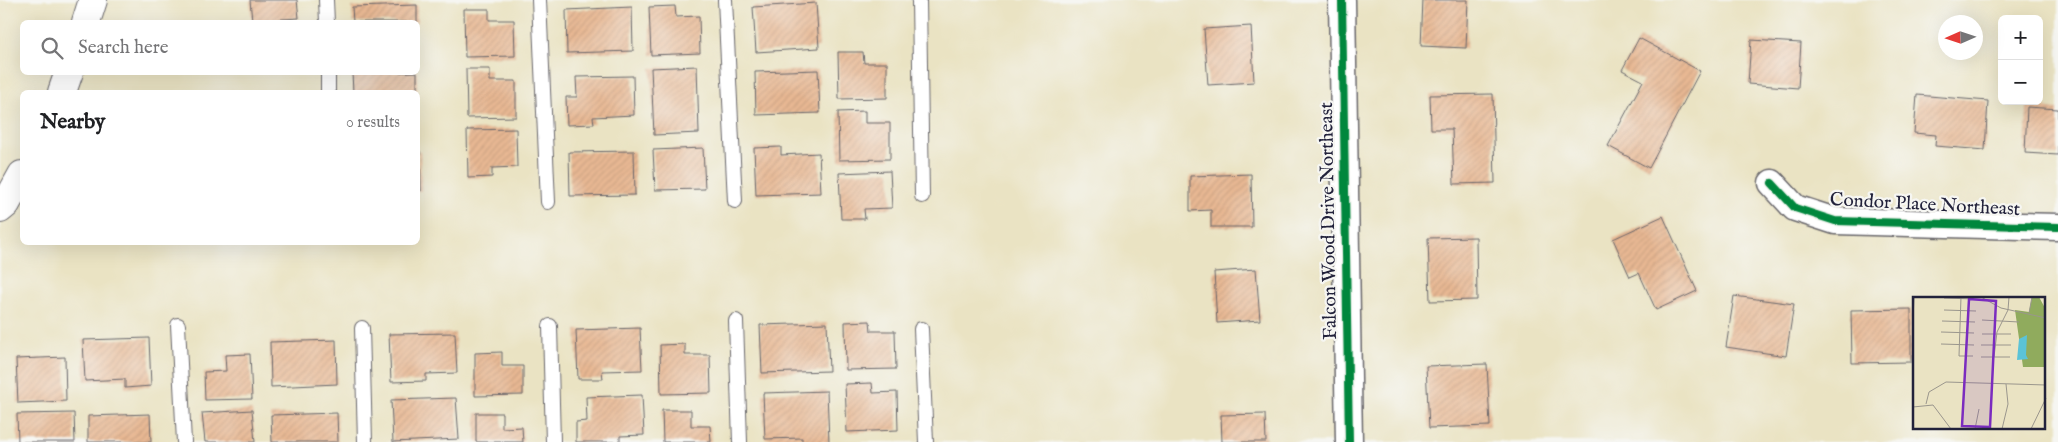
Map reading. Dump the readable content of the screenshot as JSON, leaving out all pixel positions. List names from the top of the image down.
{
  "streets": {
    "street": ["Condor Place Northeast", "Falcon Wood Drive Northeast"]
  },
  "north": "left",
  "page": {
    "map_buttons": ["+", "−"],
    "search": "Search here",
    "heading": ["Nearby", "0 results"]
  }
}
